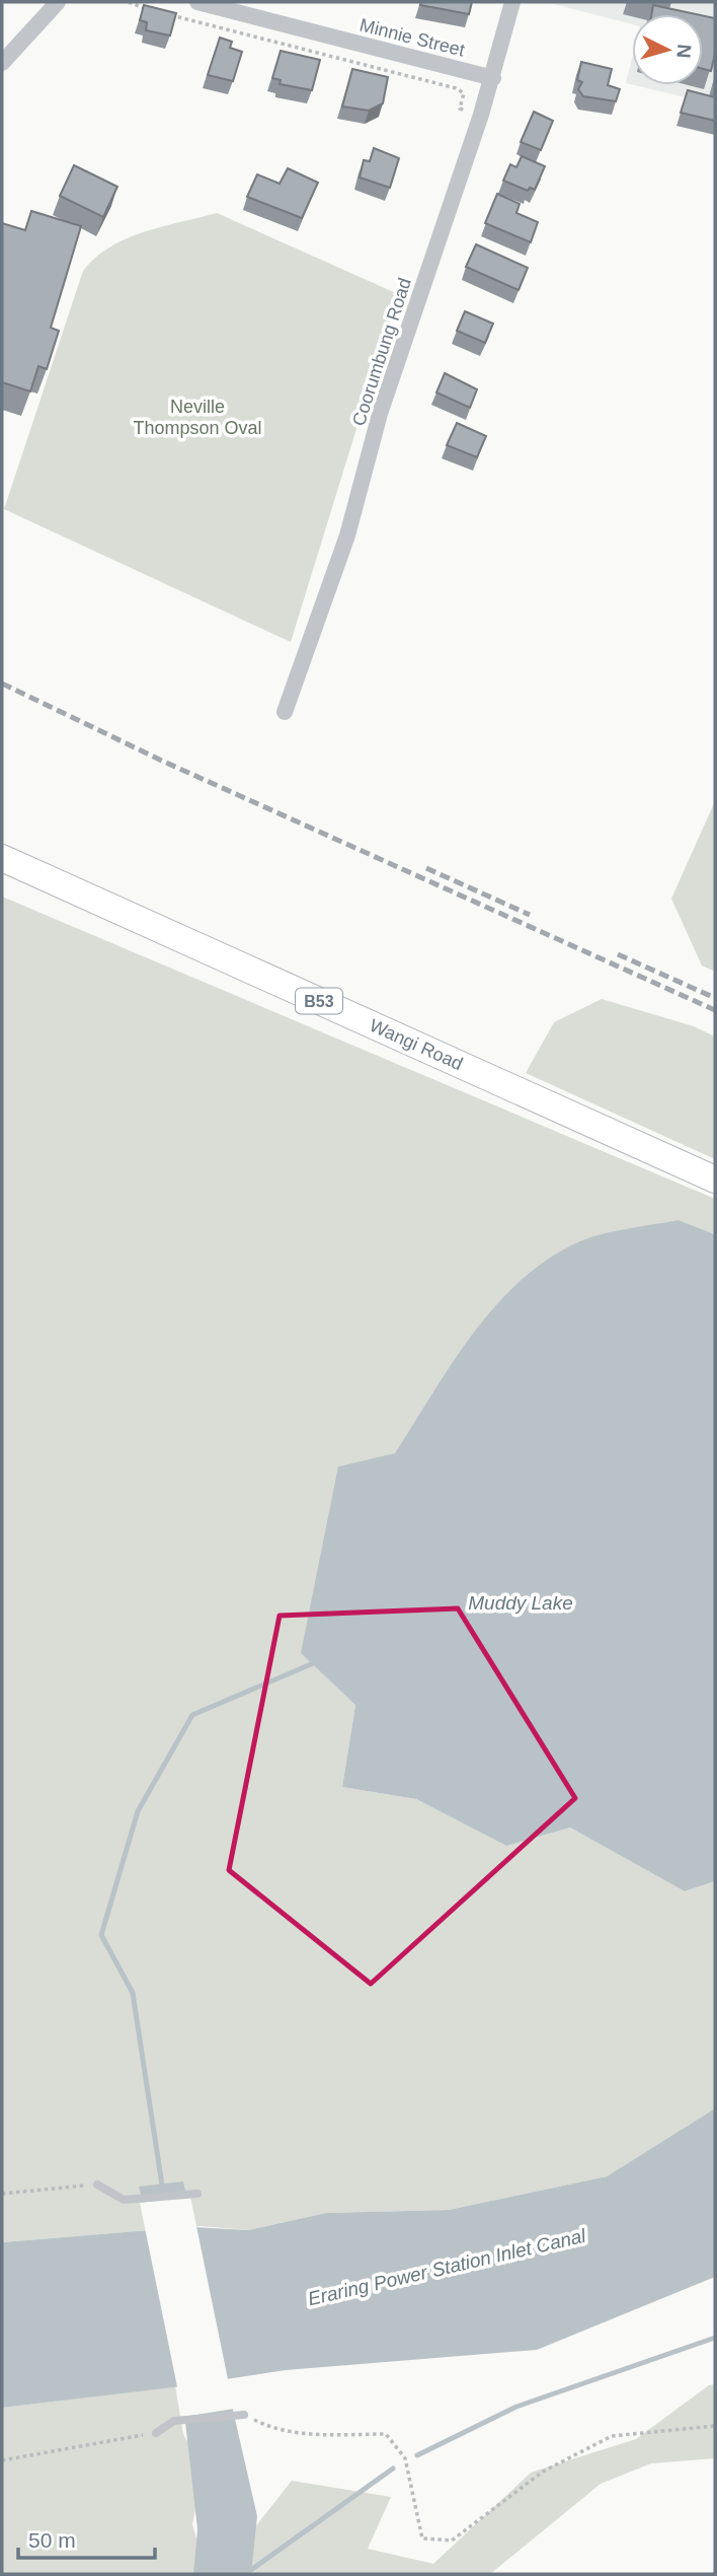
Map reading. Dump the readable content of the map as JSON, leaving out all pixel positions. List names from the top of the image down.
{
  "streets": {
    "main road": ["B53", "Wangi Road"],
    "street": ["Minnie Street", "Coorumbung Road"]
  },
  "crossings": [
    ["Minnie Street", "Coorumbung Road"]
  ],
  "water": ["Muddy Lake", "Eraring Power Station Inlet Canal"],
  "parks": ["Neville Thompson Oval"],
  "scale_bar": "50 m",
  "north": "right"
}
